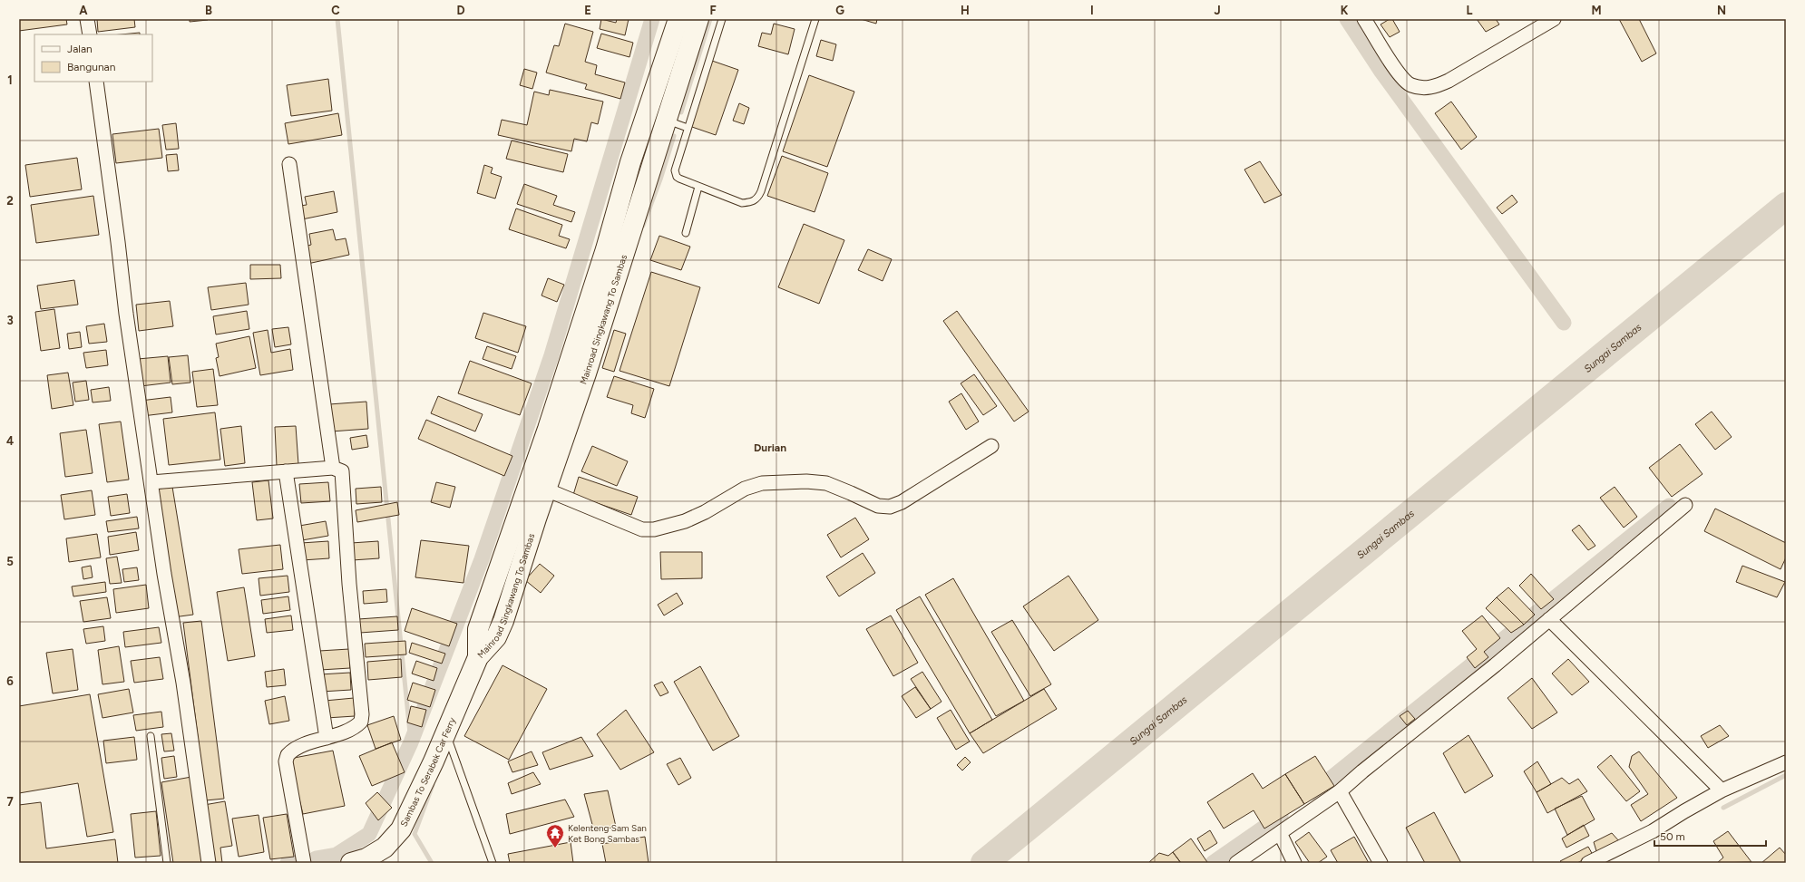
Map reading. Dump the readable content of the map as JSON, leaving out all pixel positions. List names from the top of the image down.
{
  "streets": {
    "highway": ["Mainroad Singkawang To Sambas", "Sambas To Serabek Car Ferry"]
  },
  "crossings": [
    ["Mainroad Singkawang To Sambas", "Sambas To Serabek Car Ferry"]
  ],
  "districts": ["Durian"],
  "water": ["Sungai Sambas"],
  "places": {
    "temple": ["Kelenteng Sam San Ket Bong Sambas"]
  },
  "legend": ["Jalan", "Bangunan"],
  "scale_bar": "50 m",
  "grid": {
    "columns": [
      "A",
      "B",
      "C",
      "D",
      "E",
      "F",
      "G",
      "H",
      "I",
      "J",
      "K",
      "L",
      "M",
      "N"
    ],
    "rows": [
      "1",
      "2",
      "3",
      "4",
      "5",
      "6",
      "7"
    ]
  }
}
